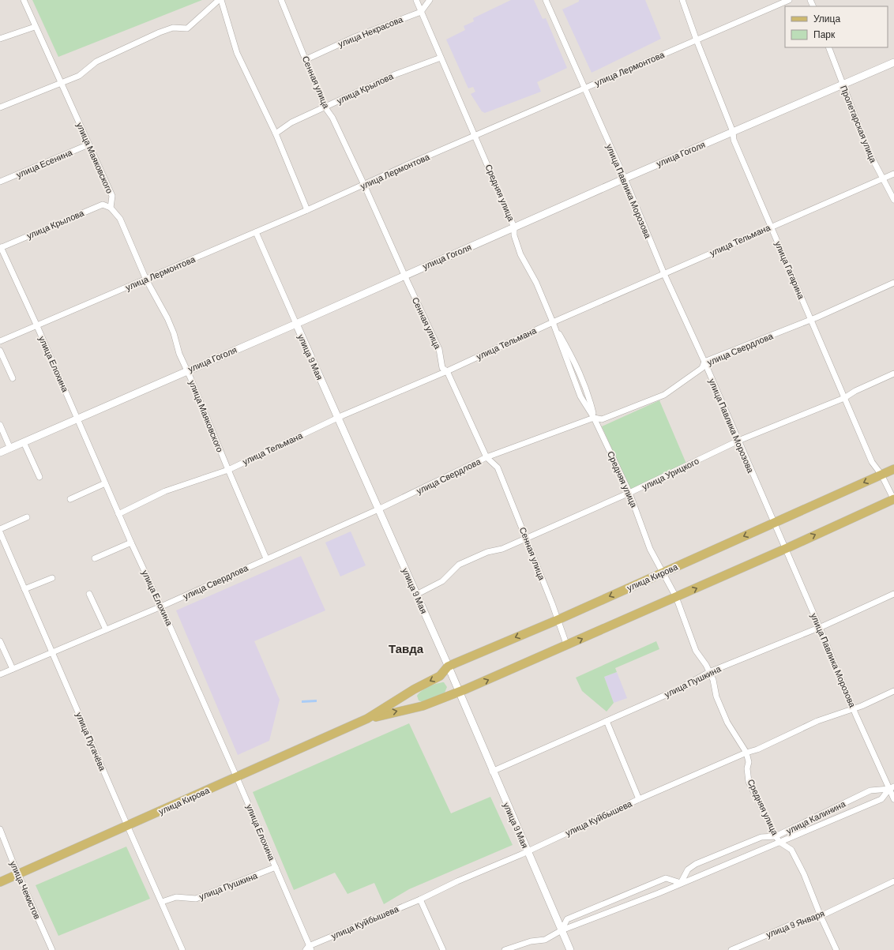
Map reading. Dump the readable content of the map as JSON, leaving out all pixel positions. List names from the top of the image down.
{
  "streets": {
    "main road": ["улица Кирова"],
    "street": [
      "улица Некрасова",
      "улица Лермонтова",
      "Сенная улица",
      "улица Крылова",
      "Пролетарская улица",
      "улица Гоголя",
      "улица Маяковского",
      "улица Есенина",
      "улица Павлика Морозова",
      "Средняя улица",
      "улица Тельмана",
      "улица Гагарина",
      "улица Свердлова",
      "улица 9 Мая",
      "улица Елохина",
      "улица Урицкого",
      "улица Пушкина",
      "улица Пугачёва",
      "улица Калинина",
      "улица Куйбышева",
      "улица Чекистов",
      "улица 9 Января"
    ]
  },
  "crossings": [
    ["улица Некрасова", "Сенная улица"],
    ["улица Некрасова", "Средняя улица"],
    ["улица Лермонтова", "Сенная улица"],
    ["улица Лермонтова", "улица Маяковского"],
    ["улица Лермонтова", "улица Павлика Морозова"],
    ["улица Лермонтова", "Средняя улица"],
    ["улица Лермонтова", "улица Гагарина"],
    ["улица Лермонтова", "улица 9 Мая"],
    ["улица Лермонтова", "улица Елохина"],
    ["Сенная улица", "улица Крылова"],
    ["Сенная улица", "улица Гоголя"],
    ["Сенная улица", "улица Тельмана"],
    ["Сенная улица", "улица Свердлова"],
    ["Сенная улица", "улица Урицкого"],
    ["Сенная улица", "улица Кирова"],
    ["улица Крылова", "улица Маяковского"],
    ["улица Крылова", "Средняя улица"],
    ["улица Крылова", "улица Елохина"],
    ["Пролетарская улица", "улица Гоголя"],
    ["Пролетарская улица", "улица Тельмана"],
    ["улица Гоголя", "улица Маяковского"],
    ["улица Гоголя", "улица Павлика Морозова"],
    ["улица Гоголя", "Средняя улица"],
    ["улица Гоголя", "улица Гагарина"],
    ["улица Гоголя", "улица 9 Мая"],
    ["улица Гоголя", "улица Елохина"],
    ["улица Маяковского", "улица Есенина"],
    ["улица Маяковского", "улица Тельмана"],
    ["улица Маяковского", "улица Свердлова"],
    ["улица Павлика Морозова", "улица Тельмана"],
    ["улица Павлика Морозова", "улица Свердлова"],
    ["улица Павлика Морозова", "улица Урицкого"],
    ["улица Павлика Морозова", "улица Кирова"],
    ["улица Павлика Морозова", "улица Пушкина"],
    ["улица Павлика Морозова", "улица Калинина"],
    ["улица Павлика Морозова", "улица Куйбышева"],
    ["Средняя улица", "улица Тельмана"],
    ["Средняя улица", "улица Свердлова"],
    ["Средняя улица", "улица Урицкого"],
    ["Средняя улица", "улица Кирова"],
    ["Средняя улица", "улица Пушкина"],
    ["Средняя улица", "улица Калинина"],
    ["Средняя улица", "улица Куйбышева"],
    ["Средняя улица", "улица 9 Января"],
    ["улица Тельмана", "улица Гагарина"],
    ["улица Тельмана", "улица 9 Мая"],
    ["улица Тельмана", "улица Елохина"],
    ["улица Гагарина", "улица Свердлова"],
    ["улица Гагарина", "улица Урицкого"],
    ["улица Гагарина", "улица Кирова"],
    ["улица Свердлова", "улица 9 Мая"],
    ["улица Свердлова", "улица Елохина"],
    ["улица Свердлова", "улица Пугачёва"],
    ["улица 9 Мая", "улица Урицкого"],
    ["улица 9 Мая", "улица Кирова"],
    ["улица 9 Мая", "улица Пушкина"],
    ["улица 9 Мая", "улица Калинина"],
    ["улица 9 Мая", "улица Куйбышева"],
    ["улица Елохина", "улица Кирова"],
    ["улица Елохина", "улица Пушкина"],
    ["улица Елохина", "улица Куйбышева"],
    ["улица Кирова", "улица Пугачёва"],
    ["улица Кирова", "улица Чекистов"],
    ["улица Пушкина", "улица Пугачёва"]
  ],
  "districts": ["Тавда"],
  "legend": ["Улица", "Парк"]
}
